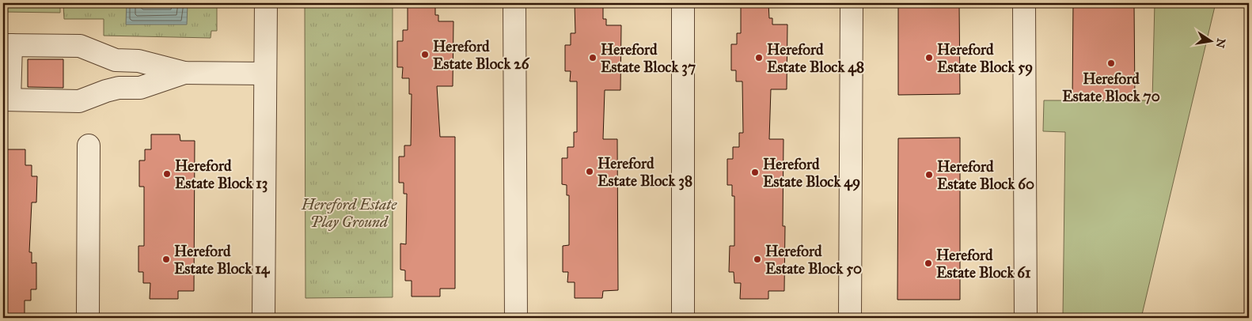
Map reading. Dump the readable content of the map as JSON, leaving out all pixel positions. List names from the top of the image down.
{
  "parks": ["Hereford Estate Play Ground"],
  "places": [
    "Hereford Estate Block 26",
    "Hereford Estate Block 37",
    "Hereford Estate Block 48",
    "Hereford Estate Block 59",
    "Hereford Estate Block 70",
    "Hereford Estate Block 38",
    "Hereford Estate Block 49",
    "Hereford Estate Block 13",
    "Hereford Estate Block 60",
    "Hereford Estate Block 14",
    "Hereford Estate Block 50",
    "Hereford Estate Block 61"
  ],
  "north": "right"
}
